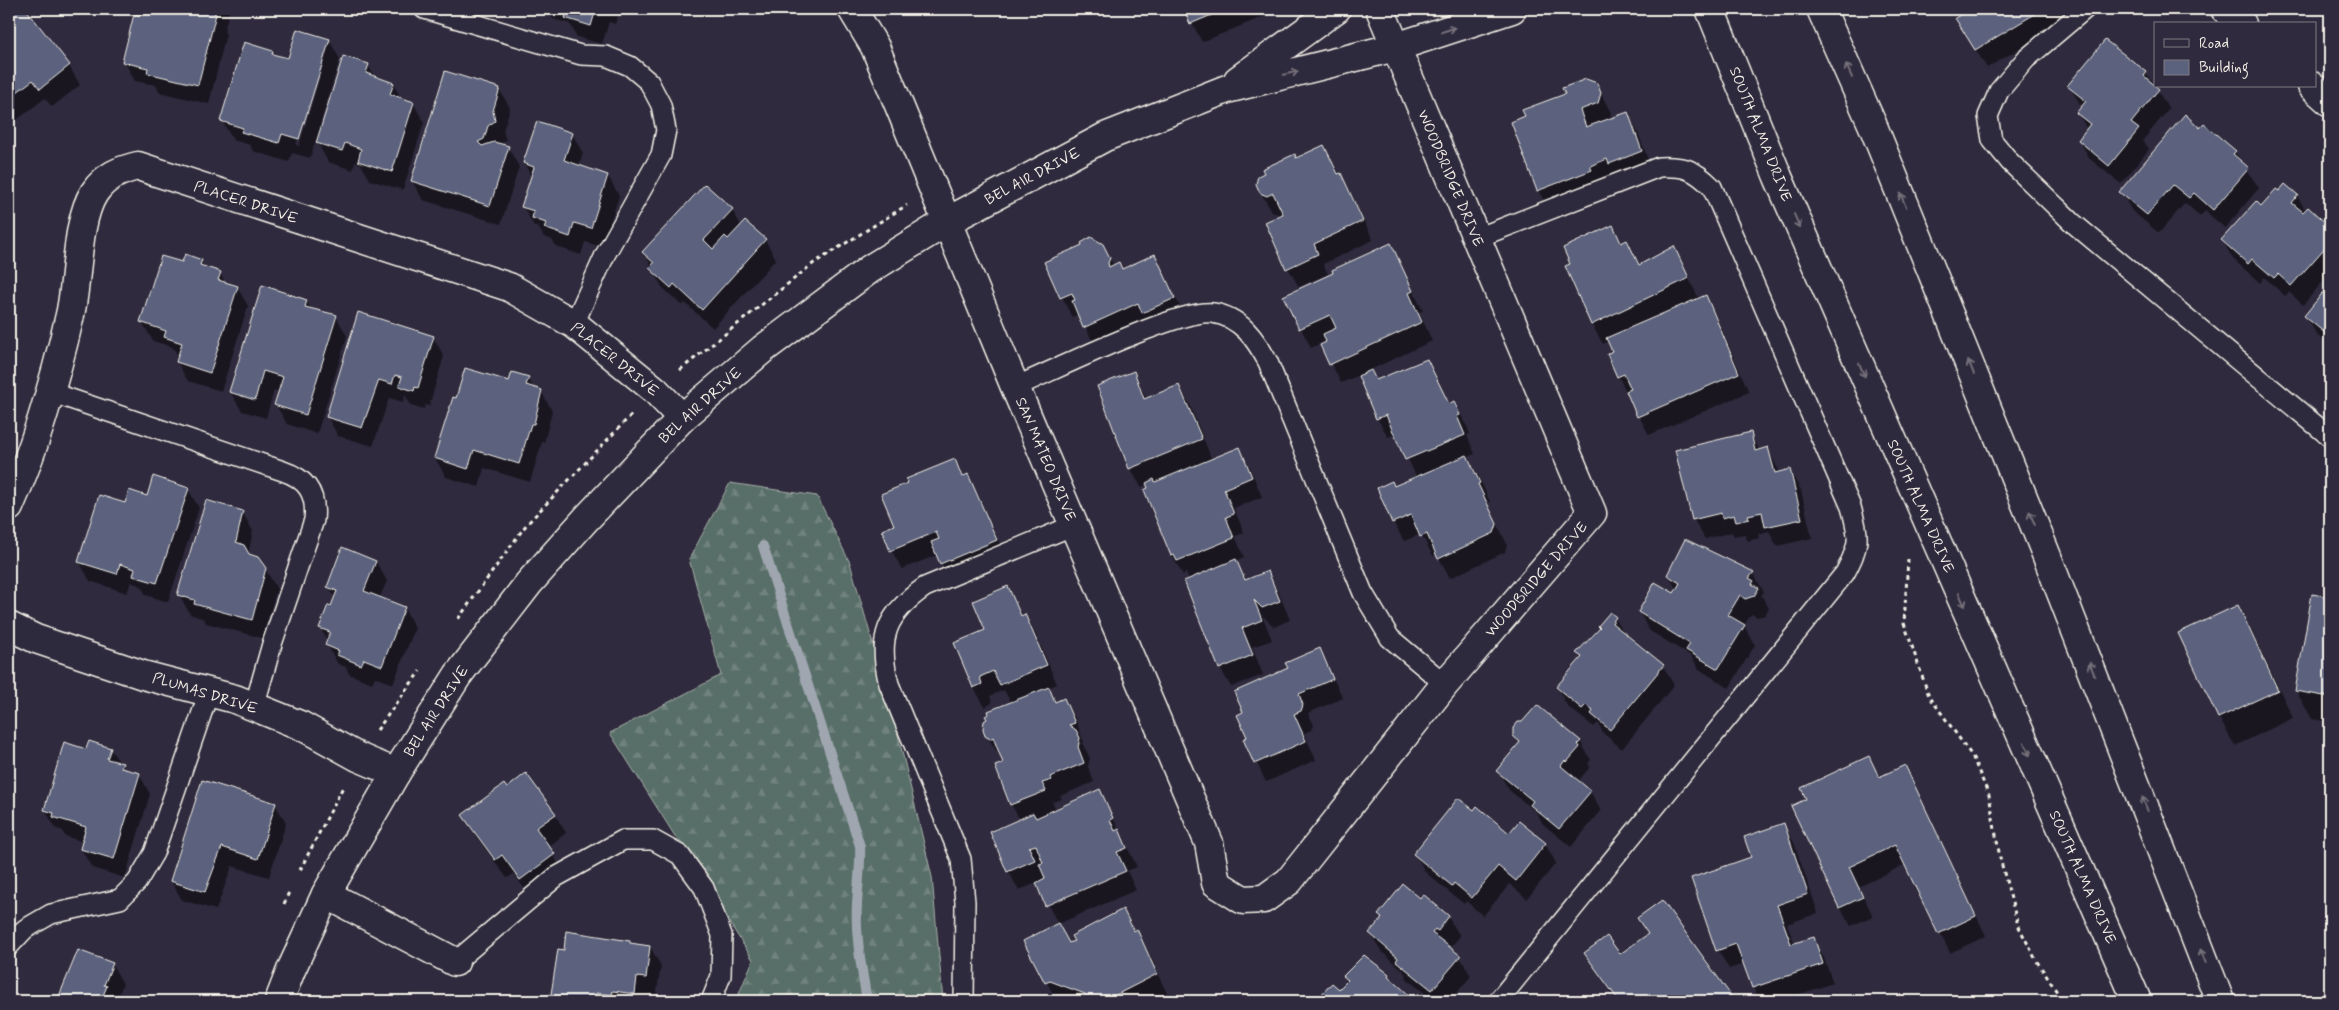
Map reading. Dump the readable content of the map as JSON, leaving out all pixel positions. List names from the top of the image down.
{
  "streets": {
    "street": [
      "SOUTH ALMA DRIVE",
      "BEL AIR DRIVE",
      "WOODBRIDGE DRIVE",
      "PLACER DRIVE",
      "SAN MATEO DRIVE",
      "PLUMAS DRIVE"
    ]
  },
  "crossings": [
    ["BEL AIR DRIVE", "WOODBRIDGE DRIVE"],
    ["BEL AIR DRIVE", "PLACER DRIVE"],
    ["BEL AIR DRIVE", "SAN MATEO DRIVE"],
    ["BEL AIR DRIVE", "PLUMAS DRIVE"],
    ["WOODBRIDGE DRIVE", "SAN MATEO DRIVE"]
  ],
  "legend": ["Road", "Building"]
}
